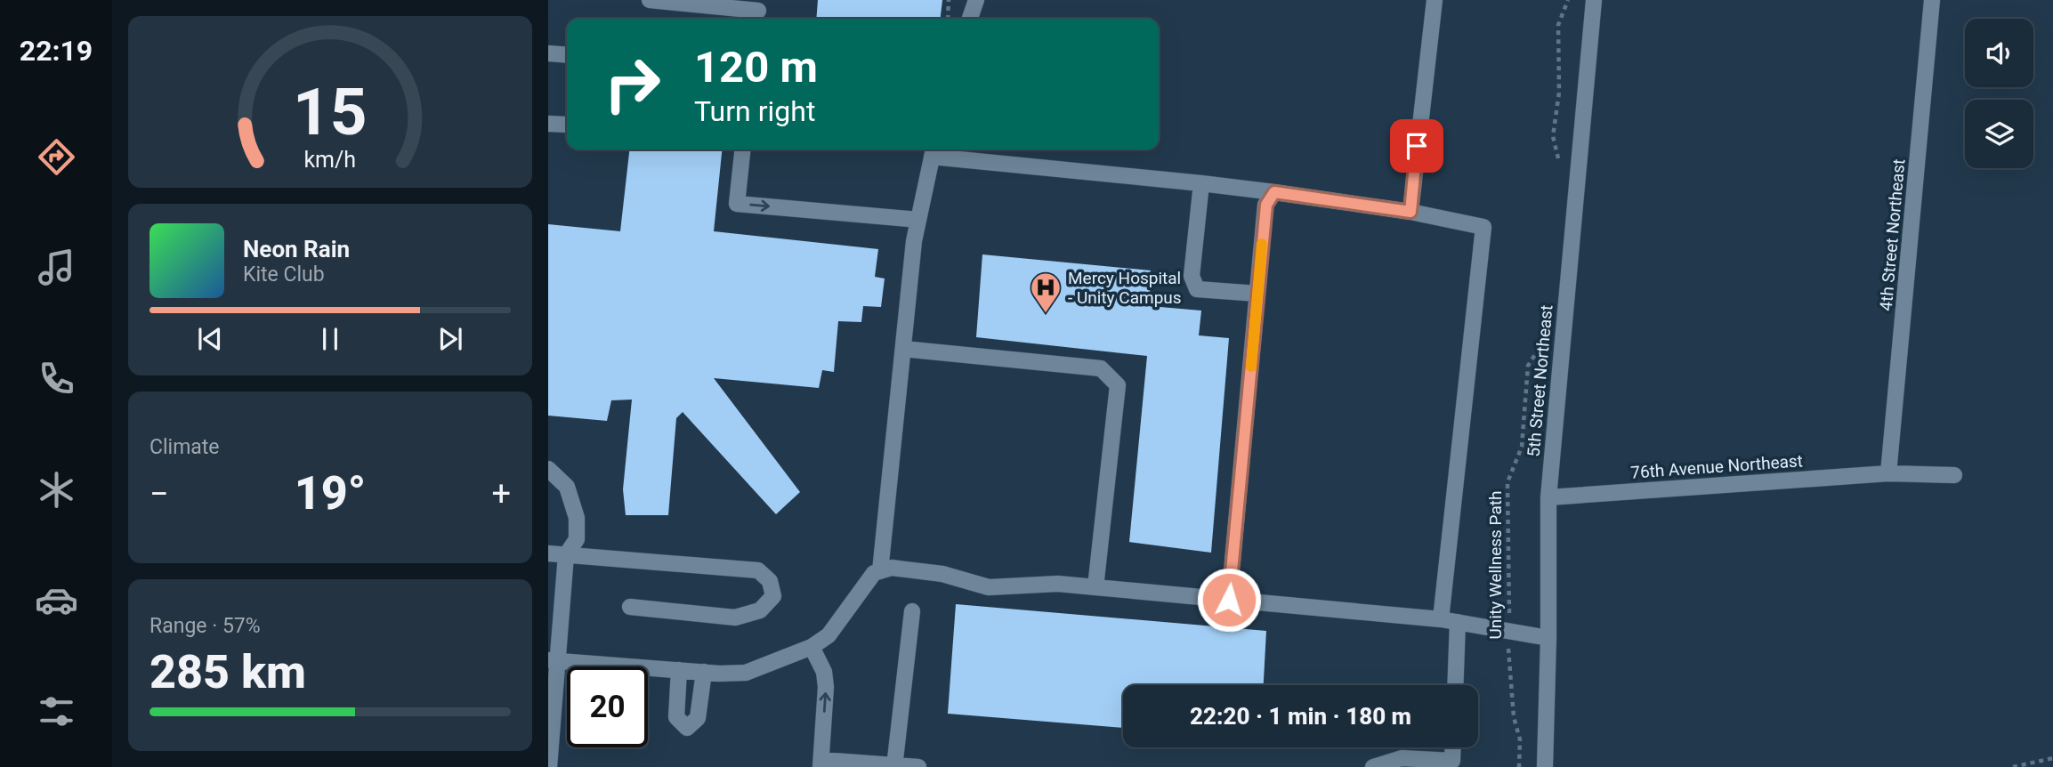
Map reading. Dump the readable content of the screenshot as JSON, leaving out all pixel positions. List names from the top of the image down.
{
  "streets": {
    "street": ["4th Street Northeast", "5th Street Northeast", "76th Avenue Northeast"],
    "path": ["Unity Wellness Path"]
  },
  "crossings": [
    ["4th Street Northeast", "76th Avenue Northeast"],
    ["5th Street Northeast", "76th Avenue Northeast"]
  ],
  "places": {
    "hospital": ["Mercy Hospital - Unity Campus"]
  },
  "page": {
    "tabs": "22:19",
    "turn": ["120 m", "Turn right"],
    "song": ["Neon Rain", "Kite Club"],
    "tile": [
      "Climate",
      ["Range · 57%", "285 km"]
    ],
    "heat": ["−", "19°", "+"],
    "limit": "20",
    "trip": "22:20 · 1 min · 180 m",
    "gauge": ["15", "km/h"]
  }
}
